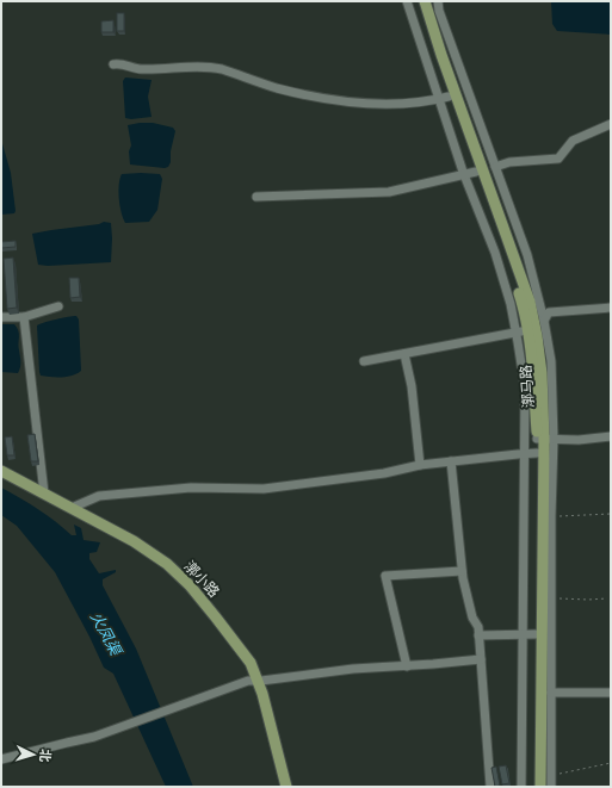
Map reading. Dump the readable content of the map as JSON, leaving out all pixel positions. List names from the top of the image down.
{
  "streets": {
    "main road": ["漷马路", "漷小路"]
  },
  "water": ["火凤渠"],
  "north": "right"
}
